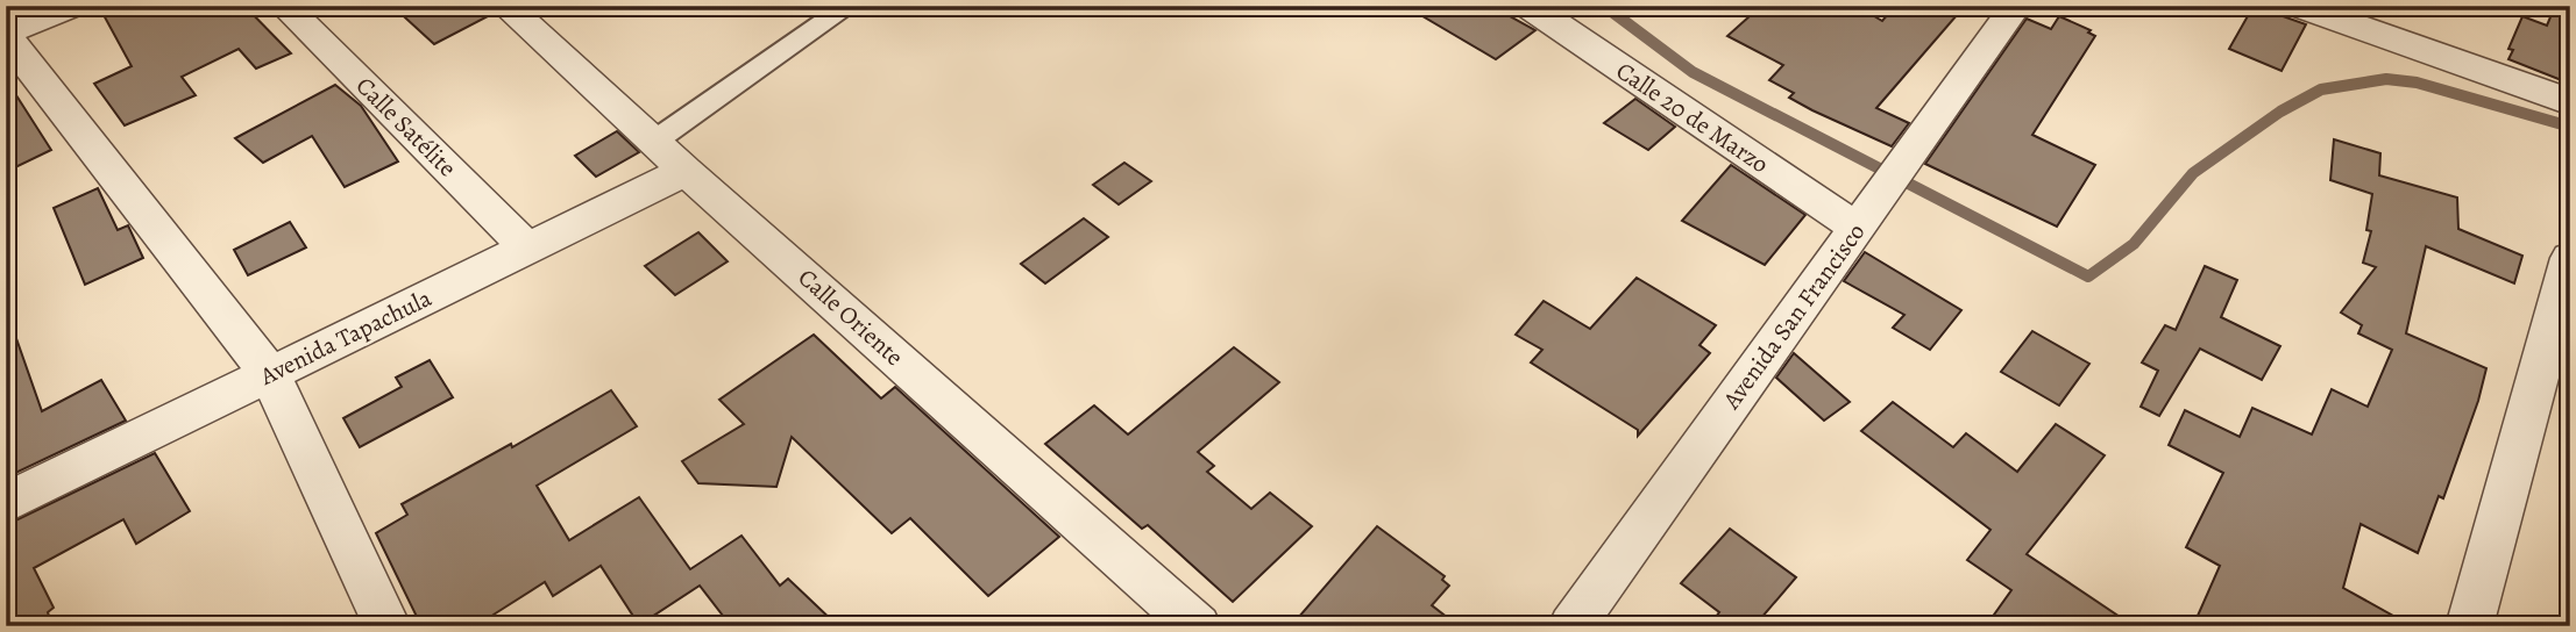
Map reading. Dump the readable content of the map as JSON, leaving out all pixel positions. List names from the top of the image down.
{
  "streets": {
    "street": [
      "Calle 20 de Marzo",
      "Calle Satélite",
      "Avenida San Francisco",
      "Calle Oriente",
      "Avenida Tapachula"
    ]
  },
  "crossings": [
    ["Calle 20 de Marzo", "Avenida San Francisco"],
    ["Calle Satélite", "Avenida Tapachula"],
    ["Calle Oriente", "Avenida Tapachula"]
  ]
}
